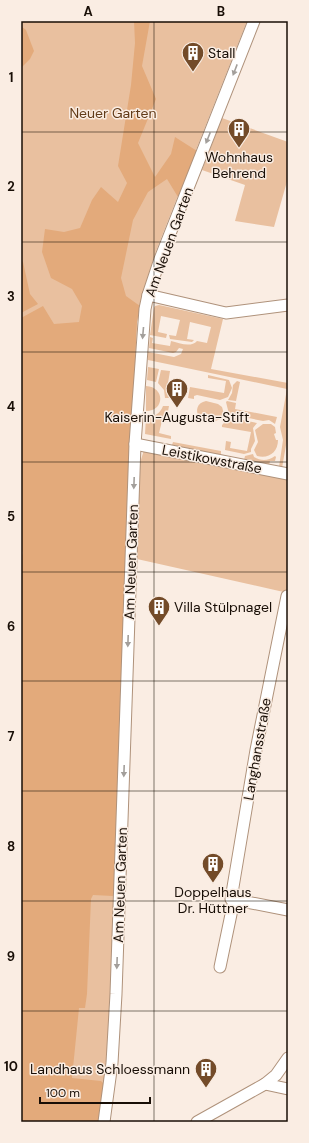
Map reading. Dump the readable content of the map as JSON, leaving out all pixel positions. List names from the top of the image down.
{
  "streets": {
    "street": ["Am Neuen Garten", "Leistikowstraße", "Langhansstraße"]
  },
  "crossings": [
    ["Am Neuen Garten", "Leistikowstraße"]
  ],
  "one_way": ["Am Neuen Garten"],
  "parks": ["Neuer Garten"],
  "places": {
    "building": [
      "Stall",
      "Wohnhaus Behrend",
      "Kaiserin-Augusta-Stift",
      "Villa Stülpnagel",
      "Doppelhaus Dr. Hüttner",
      "Landhaus Schloessmann"
    ]
  },
  "scale_bar": "100 m",
  "grid": {
    "columns": ["A", "B"],
    "rows": [
      "1",
      "2",
      "3",
      "4",
      "5",
      "6",
      "7",
      "8",
      "9",
      "10"
    ]
  }
}
